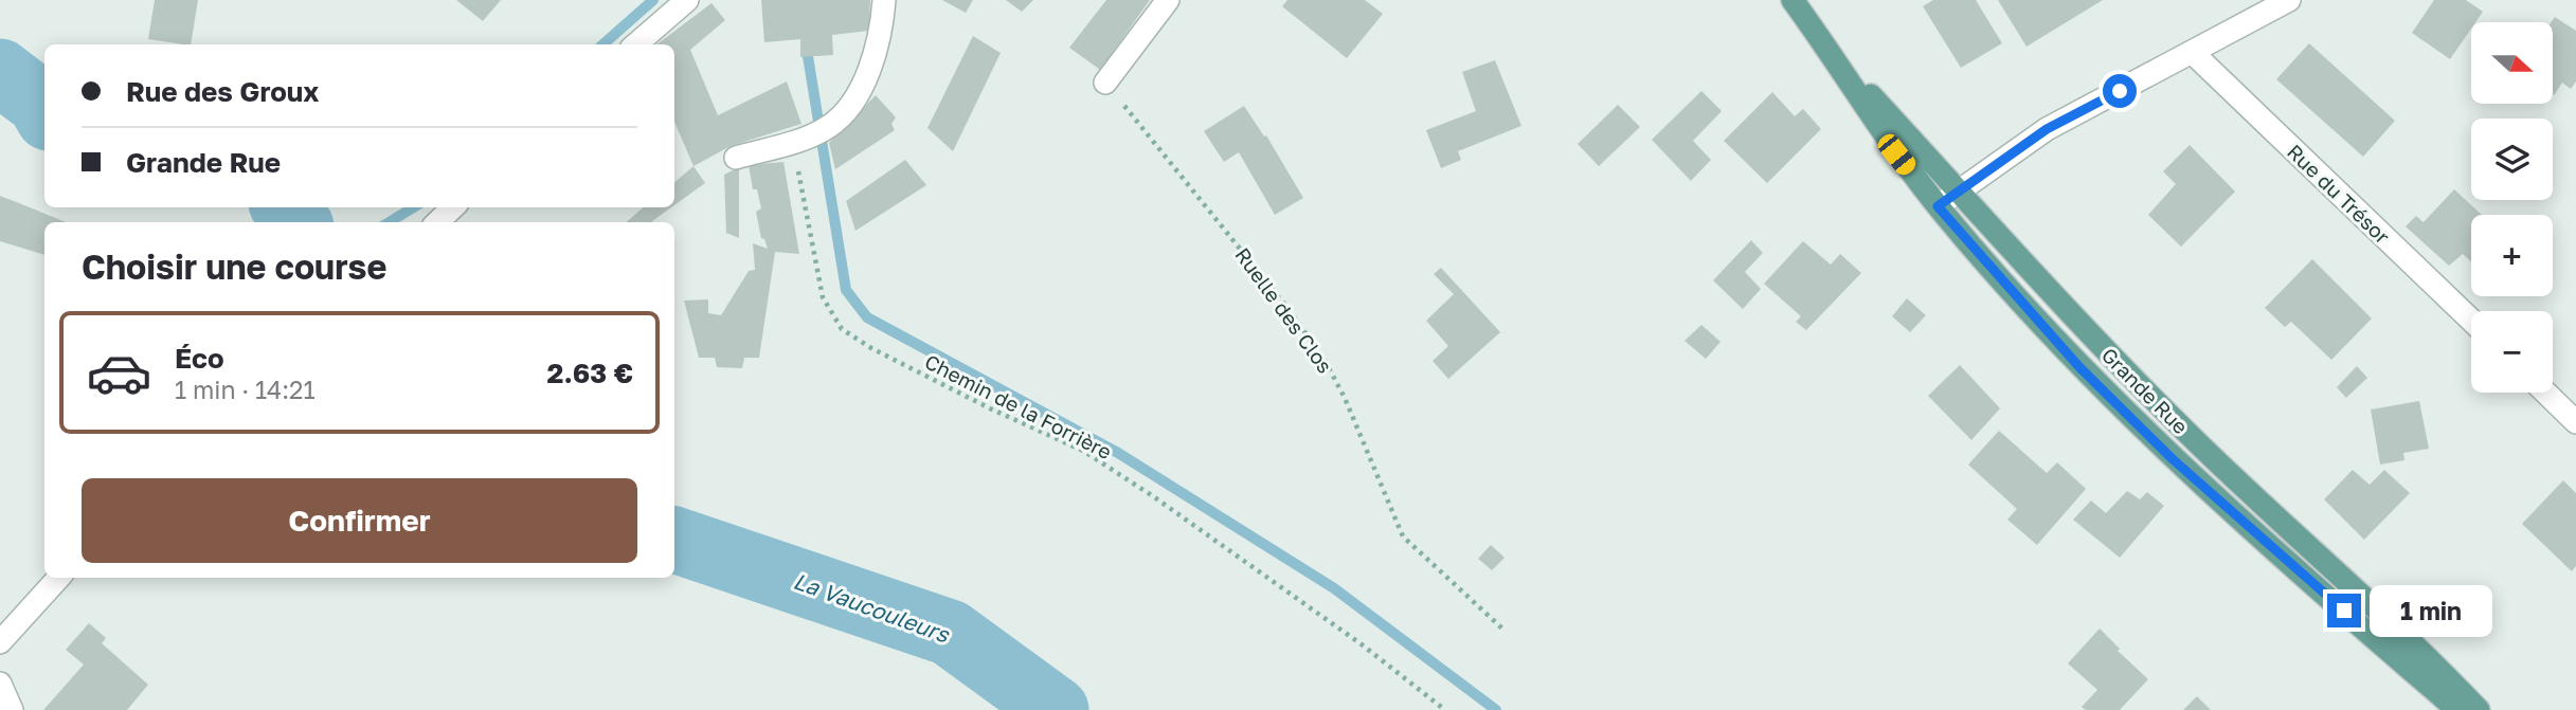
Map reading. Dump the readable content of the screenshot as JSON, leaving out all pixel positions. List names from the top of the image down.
{
  "streets": {
    "main road": ["Grande Rue"],
    "street": ["Rue du Trésor"],
    "path": ["Ruelle des Clos", "Chemin de la Forrière"]
  },
  "water": ["La Vaucouleurs"],
  "north": "right",
  "page": {
    "map_buttons": ["+", "−"],
    "banner": ["Rue des Groux", "Grande Rue"],
    "heading": "Choisir une course",
    "list": [
      {
        "name": "Éco",
        "note": "1 min · 14:21",
        "value": "2.63 €"
      }
    ],
    "buttons": "Confirmer",
    "bubble": "1 min"
  }
}
